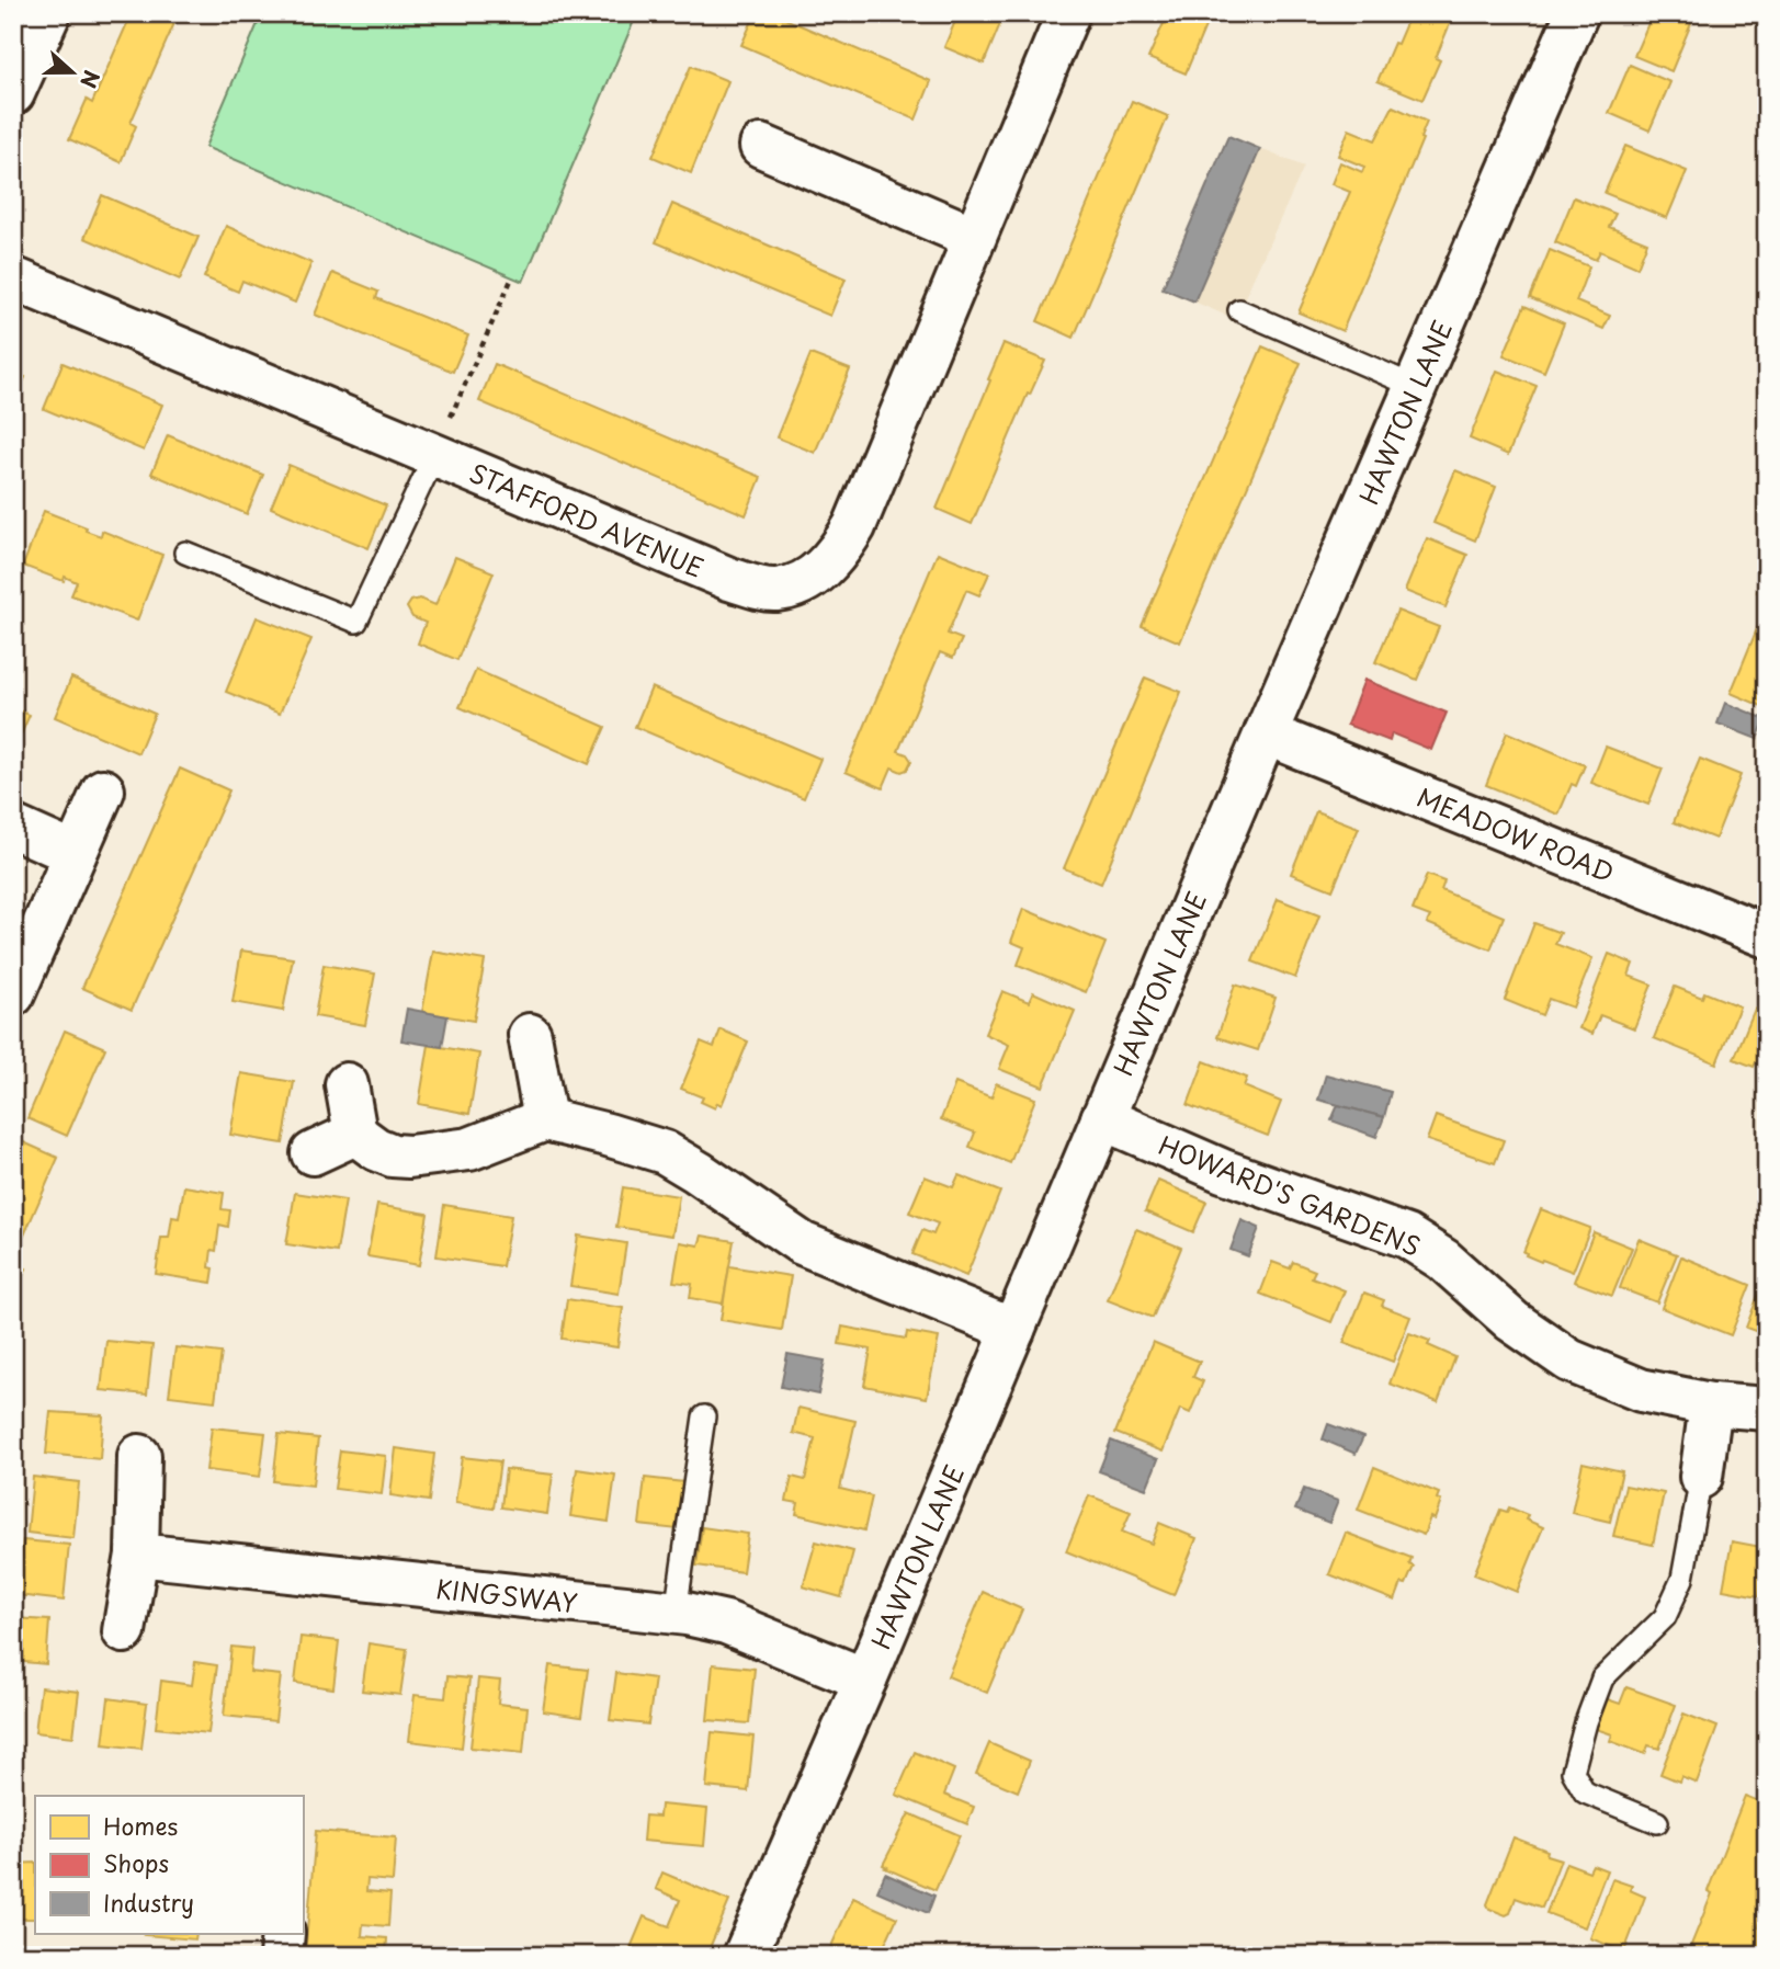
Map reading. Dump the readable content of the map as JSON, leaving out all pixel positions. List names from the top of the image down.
{
  "streets": {
    "street": [
      "HAWTON LANE",
      "STAFFORD AVENUE",
      "MEADOW ROAD",
      "HOWARD'S GARDENS",
      "KINGSWAY"
    ]
  },
  "crossings": [
    ["HAWTON LANE", "MEADOW ROAD"],
    ["HAWTON LANE", "HOWARD'S GARDENS"],
    ["HAWTON LANE", "KINGSWAY"]
  ],
  "legend": ["Homes", "Shops", "Industry"],
  "north": "right"
}
